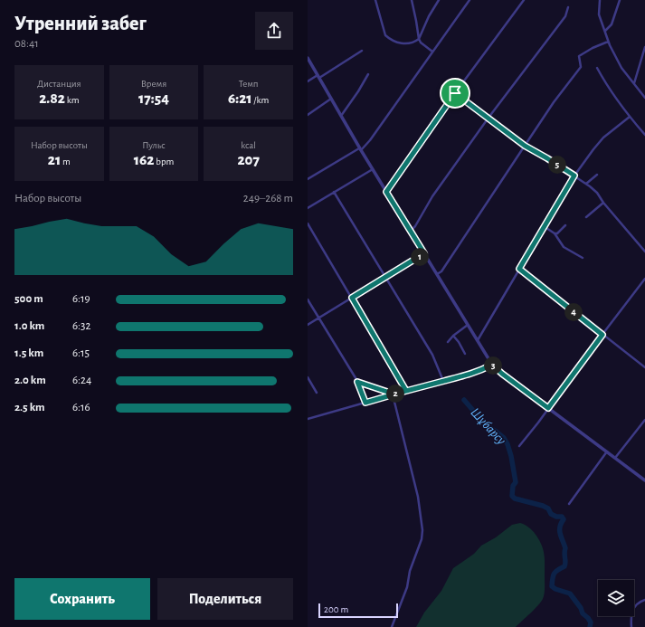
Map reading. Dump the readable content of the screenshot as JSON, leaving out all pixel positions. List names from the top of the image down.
{
  "water": ["Шұбарсу"],
  "scale_bar": "200 m",
  "page": {
    "heading": ["Утренний забег", "08:41"],
    "stats": [
      ["Дистанция", "2.82 km"],
      ["Время", "17:54"],
      ["Темп", "6:21 /km"],
      ["Набор высоты", "21 m"],
      ["Пульс", "162 bpm"],
      ["kcal", "207"]
    ],
    "pins": [
      "5",
      "1",
      "4",
      "3",
      "2"
    ],
    "chart": ["Набор высоты", "249–268 m"],
    "list": [
      {
        "name": "500 m",
        "note": "6:19"
      },
      {
        "name": "1.0 km",
        "note": "6:32"
      },
      {
        "name": "1.5 km",
        "note": "6:15"
      },
      {
        "name": "2.0 km",
        "note": "6:24"
      },
      {
        "name": "2.5 km",
        "note": "6:16"
      }
    ],
    "buttons": ["Сохранить", "Поделиться"],
    "scale": "200 m"
  }
}
